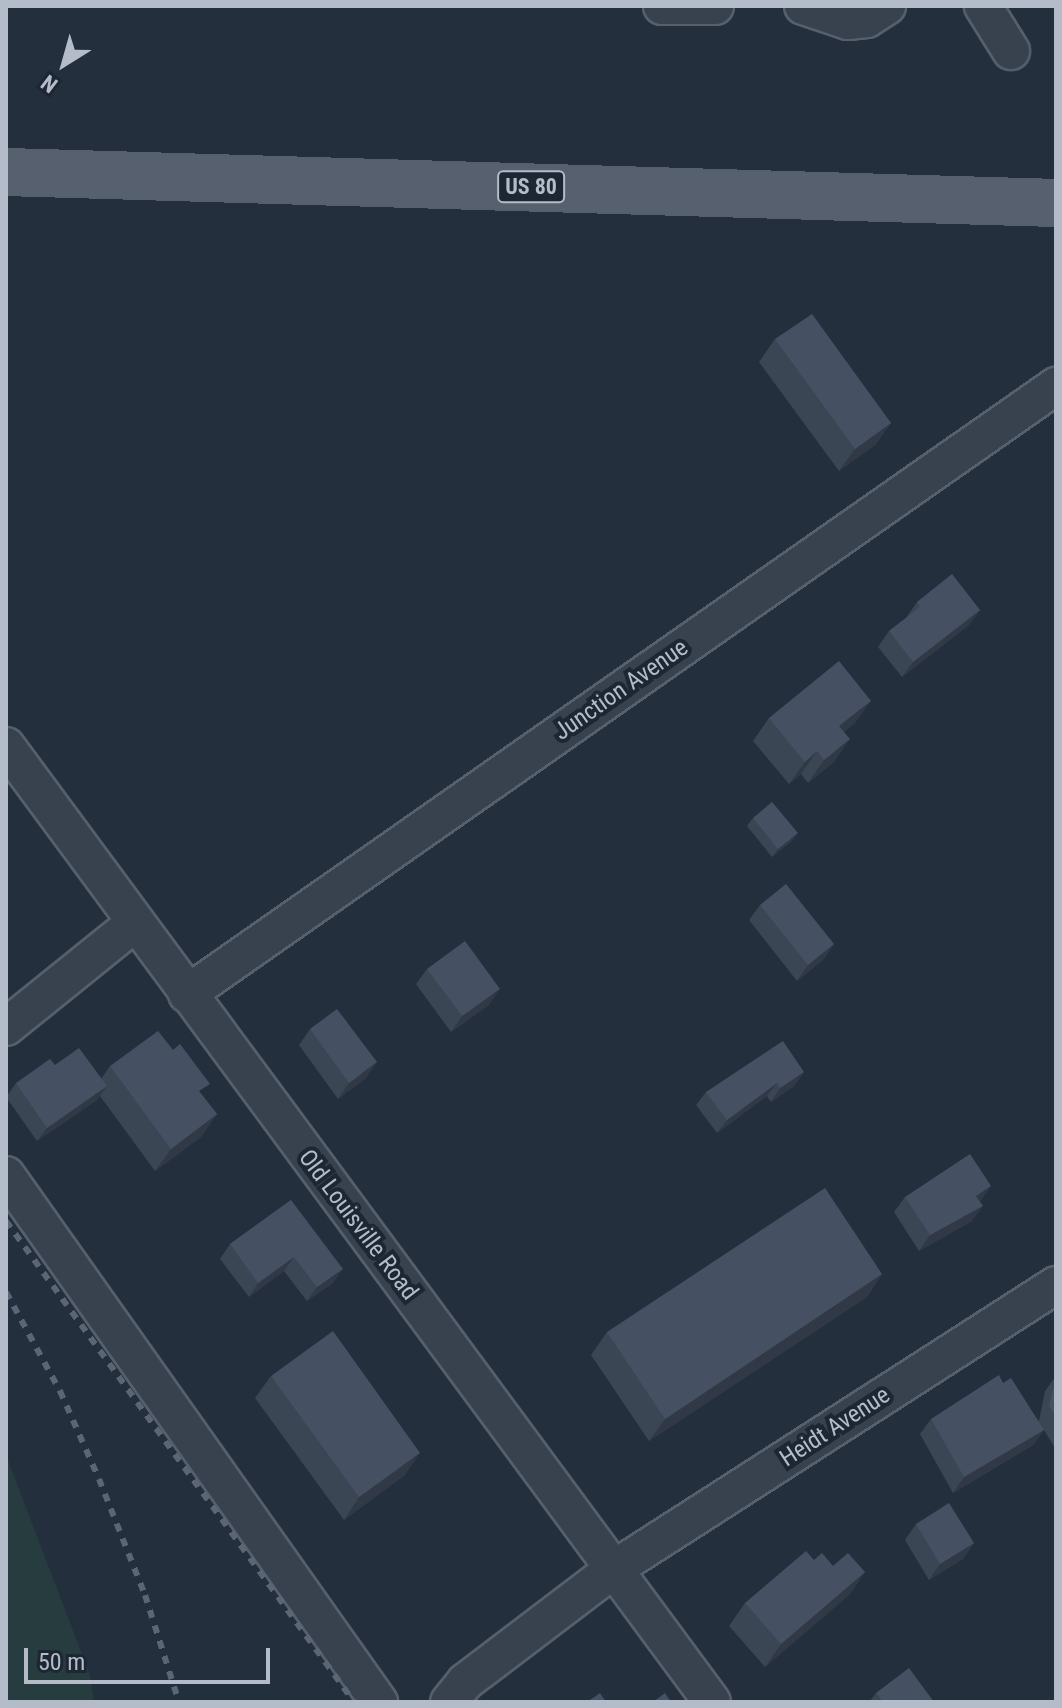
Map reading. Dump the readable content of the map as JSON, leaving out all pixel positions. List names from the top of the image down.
{
  "streets": {
    "main road": ["US 80"],
    "street": ["Junction Avenue", "Old Louisville Road", "Heidt Avenue"]
  },
  "crossings": [
    ["Junction Avenue", "Old Louisville Road"],
    ["Old Louisville Road", "Heidt Avenue"]
  ],
  "scale_bar": "50 m",
  "north": "bottom left"
}
